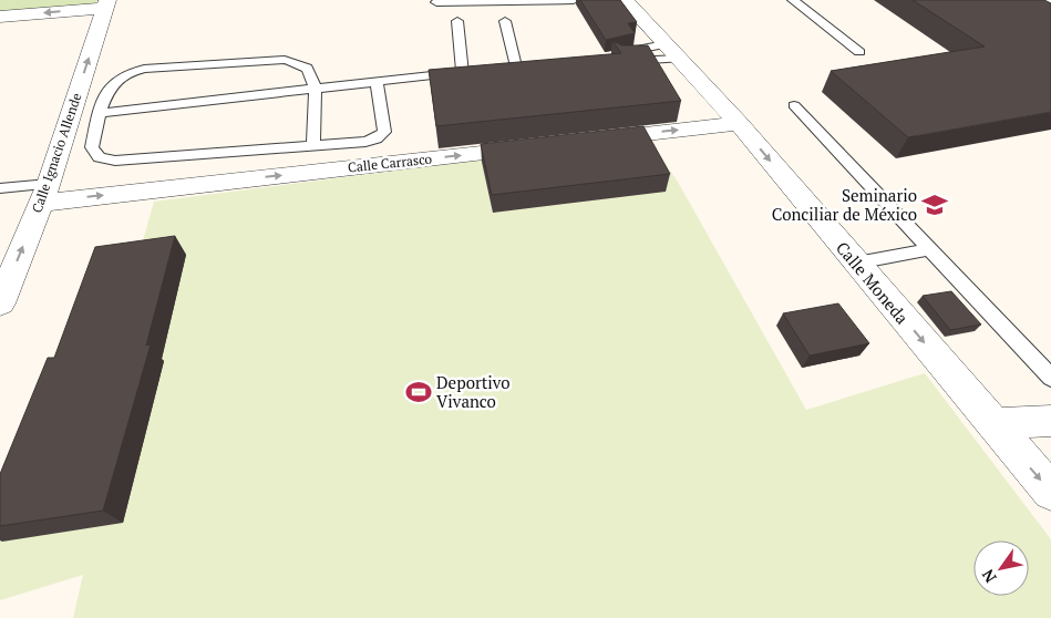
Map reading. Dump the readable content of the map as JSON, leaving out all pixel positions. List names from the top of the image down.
{
  "streets": {
    "street": ["Calle Ignacio Allende", "Calle Carrasco", "Calle Moneda"]
  },
  "crossings": [
    ["Calle Ignacio Allende", "Calle Carrasco"]
  ],
  "one_way": ["Calle Ignacio Allende", "Calle Carrasco", "Calle Moneda"],
  "places": {
    "school or university": ["Seminario Conciliar de México"],
    "sports": ["Deportivo Vivanco"]
  },
  "north": "bottom left"
}
